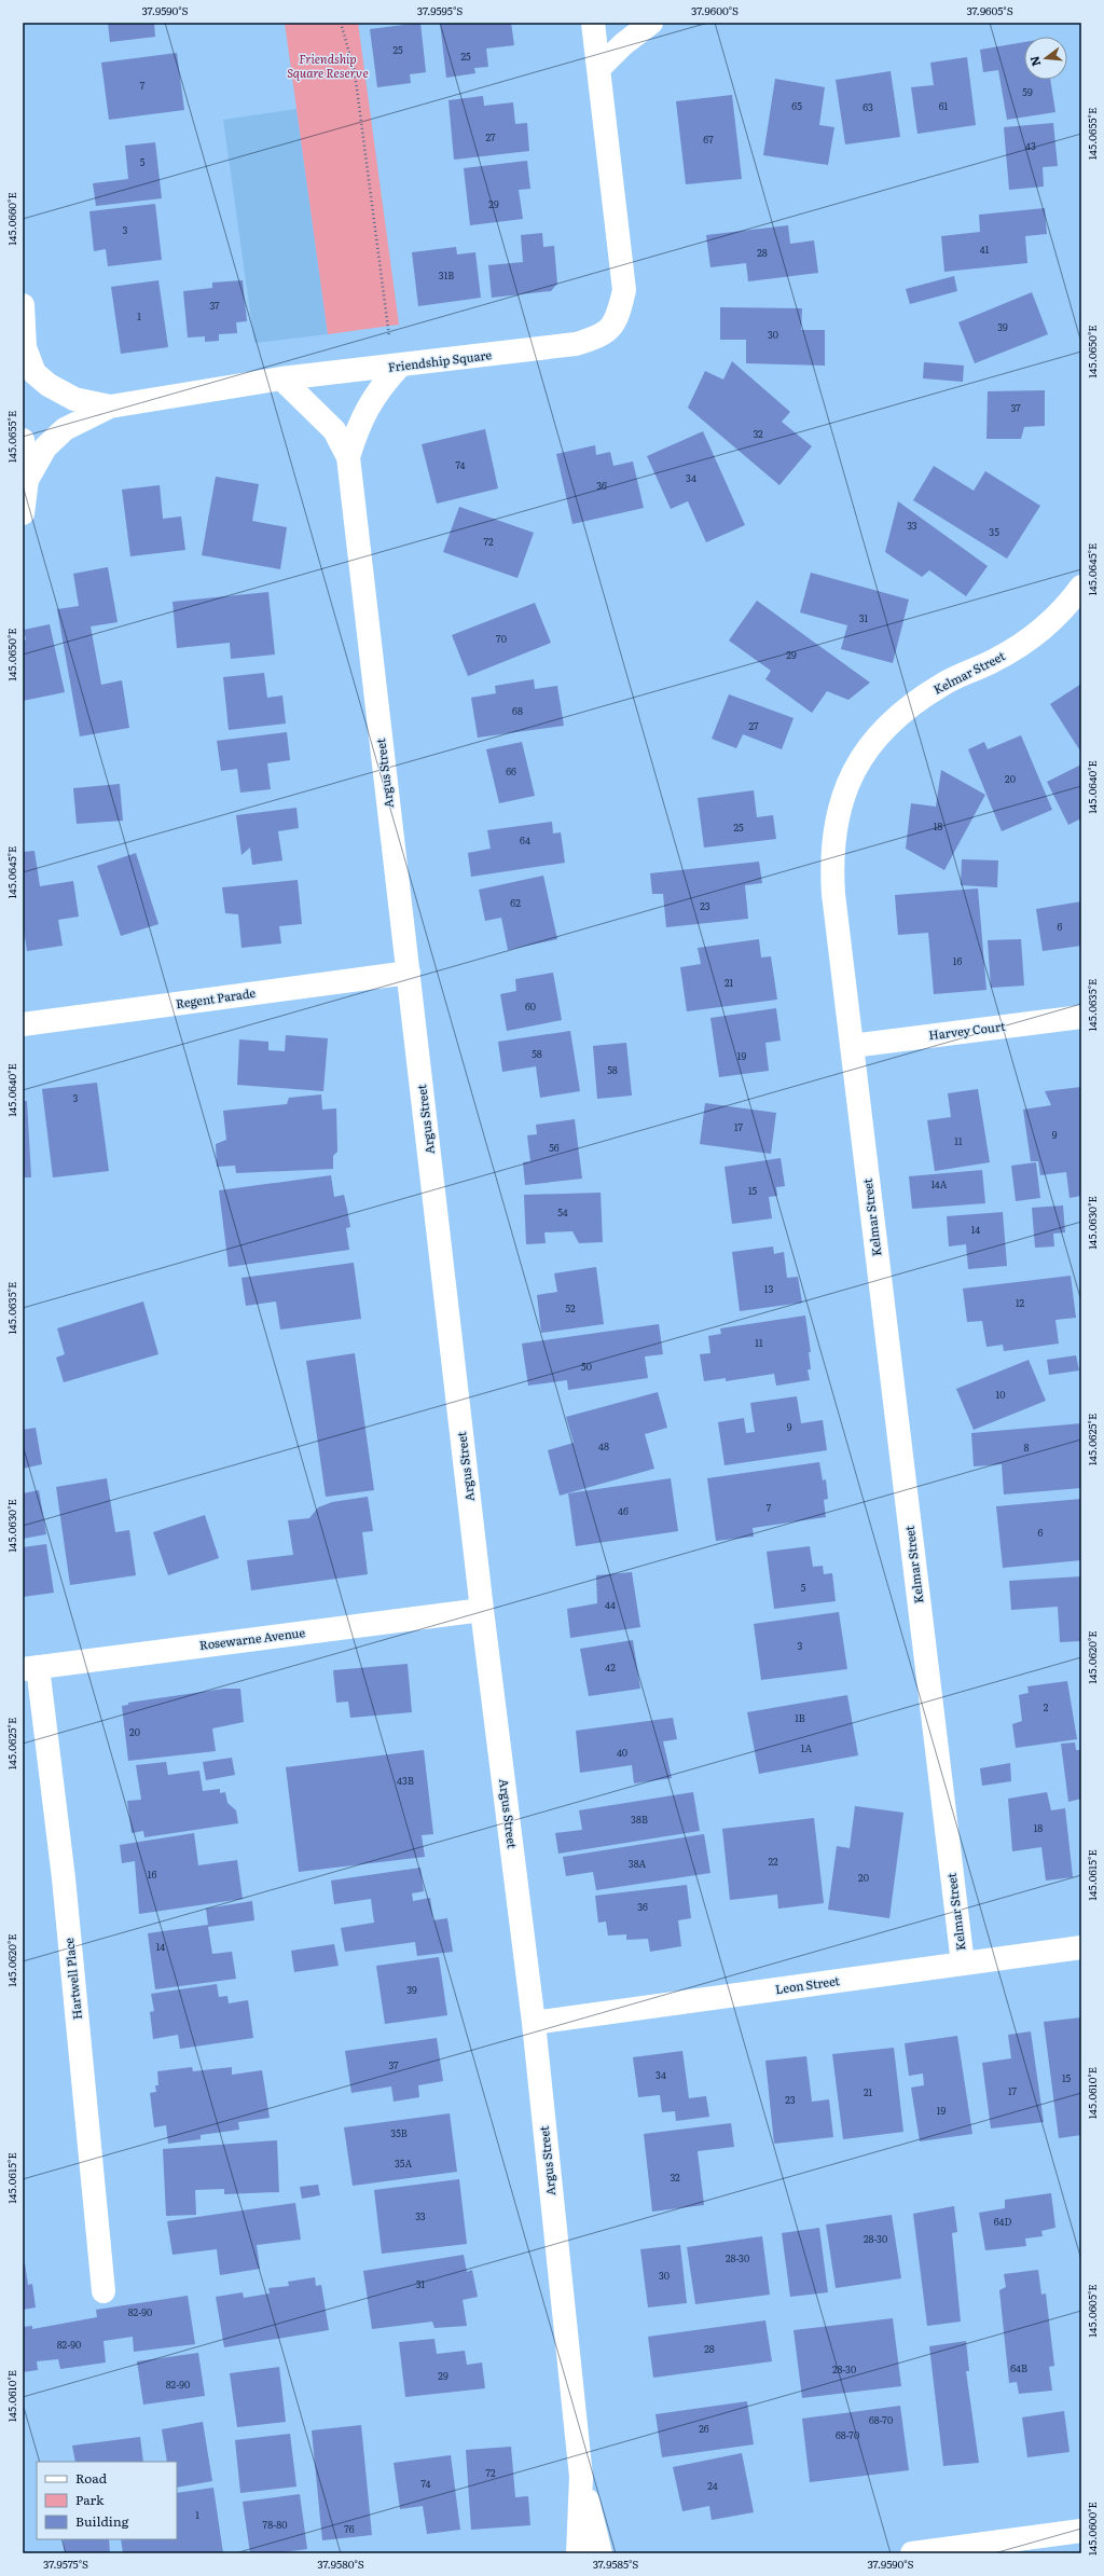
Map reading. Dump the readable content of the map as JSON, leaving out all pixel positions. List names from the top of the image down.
{
  "streets": {
    "street": [
      "Friendship Square",
      "Kelmar Street",
      "Argus Street",
      "Regent Parade",
      "Harvey Court",
      "Rosewarne Avenue",
      "Hartwell Place",
      "Leon Street"
    ]
  },
  "crossings": [
    ["Friendship Square", "Argus Street"],
    ["Kelmar Street", "Harvey Court"],
    ["Kelmar Street", "Leon Street"],
    ["Argus Street", "Regent Parade"],
    ["Argus Street", "Rosewarne Avenue"],
    ["Argus Street", "Leon Street"],
    ["Rosewarne Avenue", "Hartwell Place"]
  ],
  "parks": ["Friendship Square Reserve"],
  "house_numbers": [
    "25",
    "25",
    "7",
    "59",
    "65",
    "61",
    "63",
    "27",
    "67",
    "43",
    "5",
    "29",
    "3",
    "41",
    "28",
    "31B",
    "37",
    "1",
    "39",
    "30",
    "37",
    "32",
    "74",
    "34",
    "36",
    "33",
    "35",
    "72",
    "31",
    "70",
    "29",
    "68",
    "27",
    "66",
    "20",
    "18",
    "25",
    "64",
    "62",
    "23",
    "6",
    "16",
    "21",
    "60",
    "58",
    "19",
    "58",
    "3",
    "17",
    "9",
    "11",
    "56",
    "14A",
    "15",
    "54",
    "14",
    "13",
    "12",
    "52",
    "11",
    "50",
    "10",
    "9",
    "48",
    "8",
    "7",
    "46",
    "6",
    "5",
    "44",
    "3",
    "42",
    "2",
    "1B",
    "20",
    "1A",
    "40",
    "43B",
    "38B",
    "18",
    "22",
    "38A",
    "16",
    "20",
    "36",
    "14",
    "39",
    "37",
    "34",
    "15",
    "17",
    "21",
    "23",
    "19",
    "35B",
    "35A",
    "32",
    "33",
    "64D",
    "28-30",
    "28-30",
    "30",
    "31",
    "82-90",
    "82-90",
    "28",
    "64B",
    "28-30",
    "29",
    "82-90",
    "68-70",
    "26",
    "68-70",
    "72",
    "74",
    "24",
    "1",
    "78-80",
    "76"
  ],
  "legend": ["Road", "Park", "Building"],
  "north": "left",
  "coordinates": [
    "37.9590°S",
    "37.9595°S",
    "37.9600°S",
    "37.9605°S",
    "145.0655°E",
    "145.0660°E",
    "145.0650°E",
    "145.0645°E",
    "145.0640°E",
    "145.0635°E",
    "145.0630°E",
    "145.0625°E",
    "145.0620°E",
    "145.0615°E",
    "145.0610°E",
    "145.0605°E",
    "145.0600°E",
    "37.9575°S",
    "37.9580°S",
    "37.9585°S"
  ]
}
